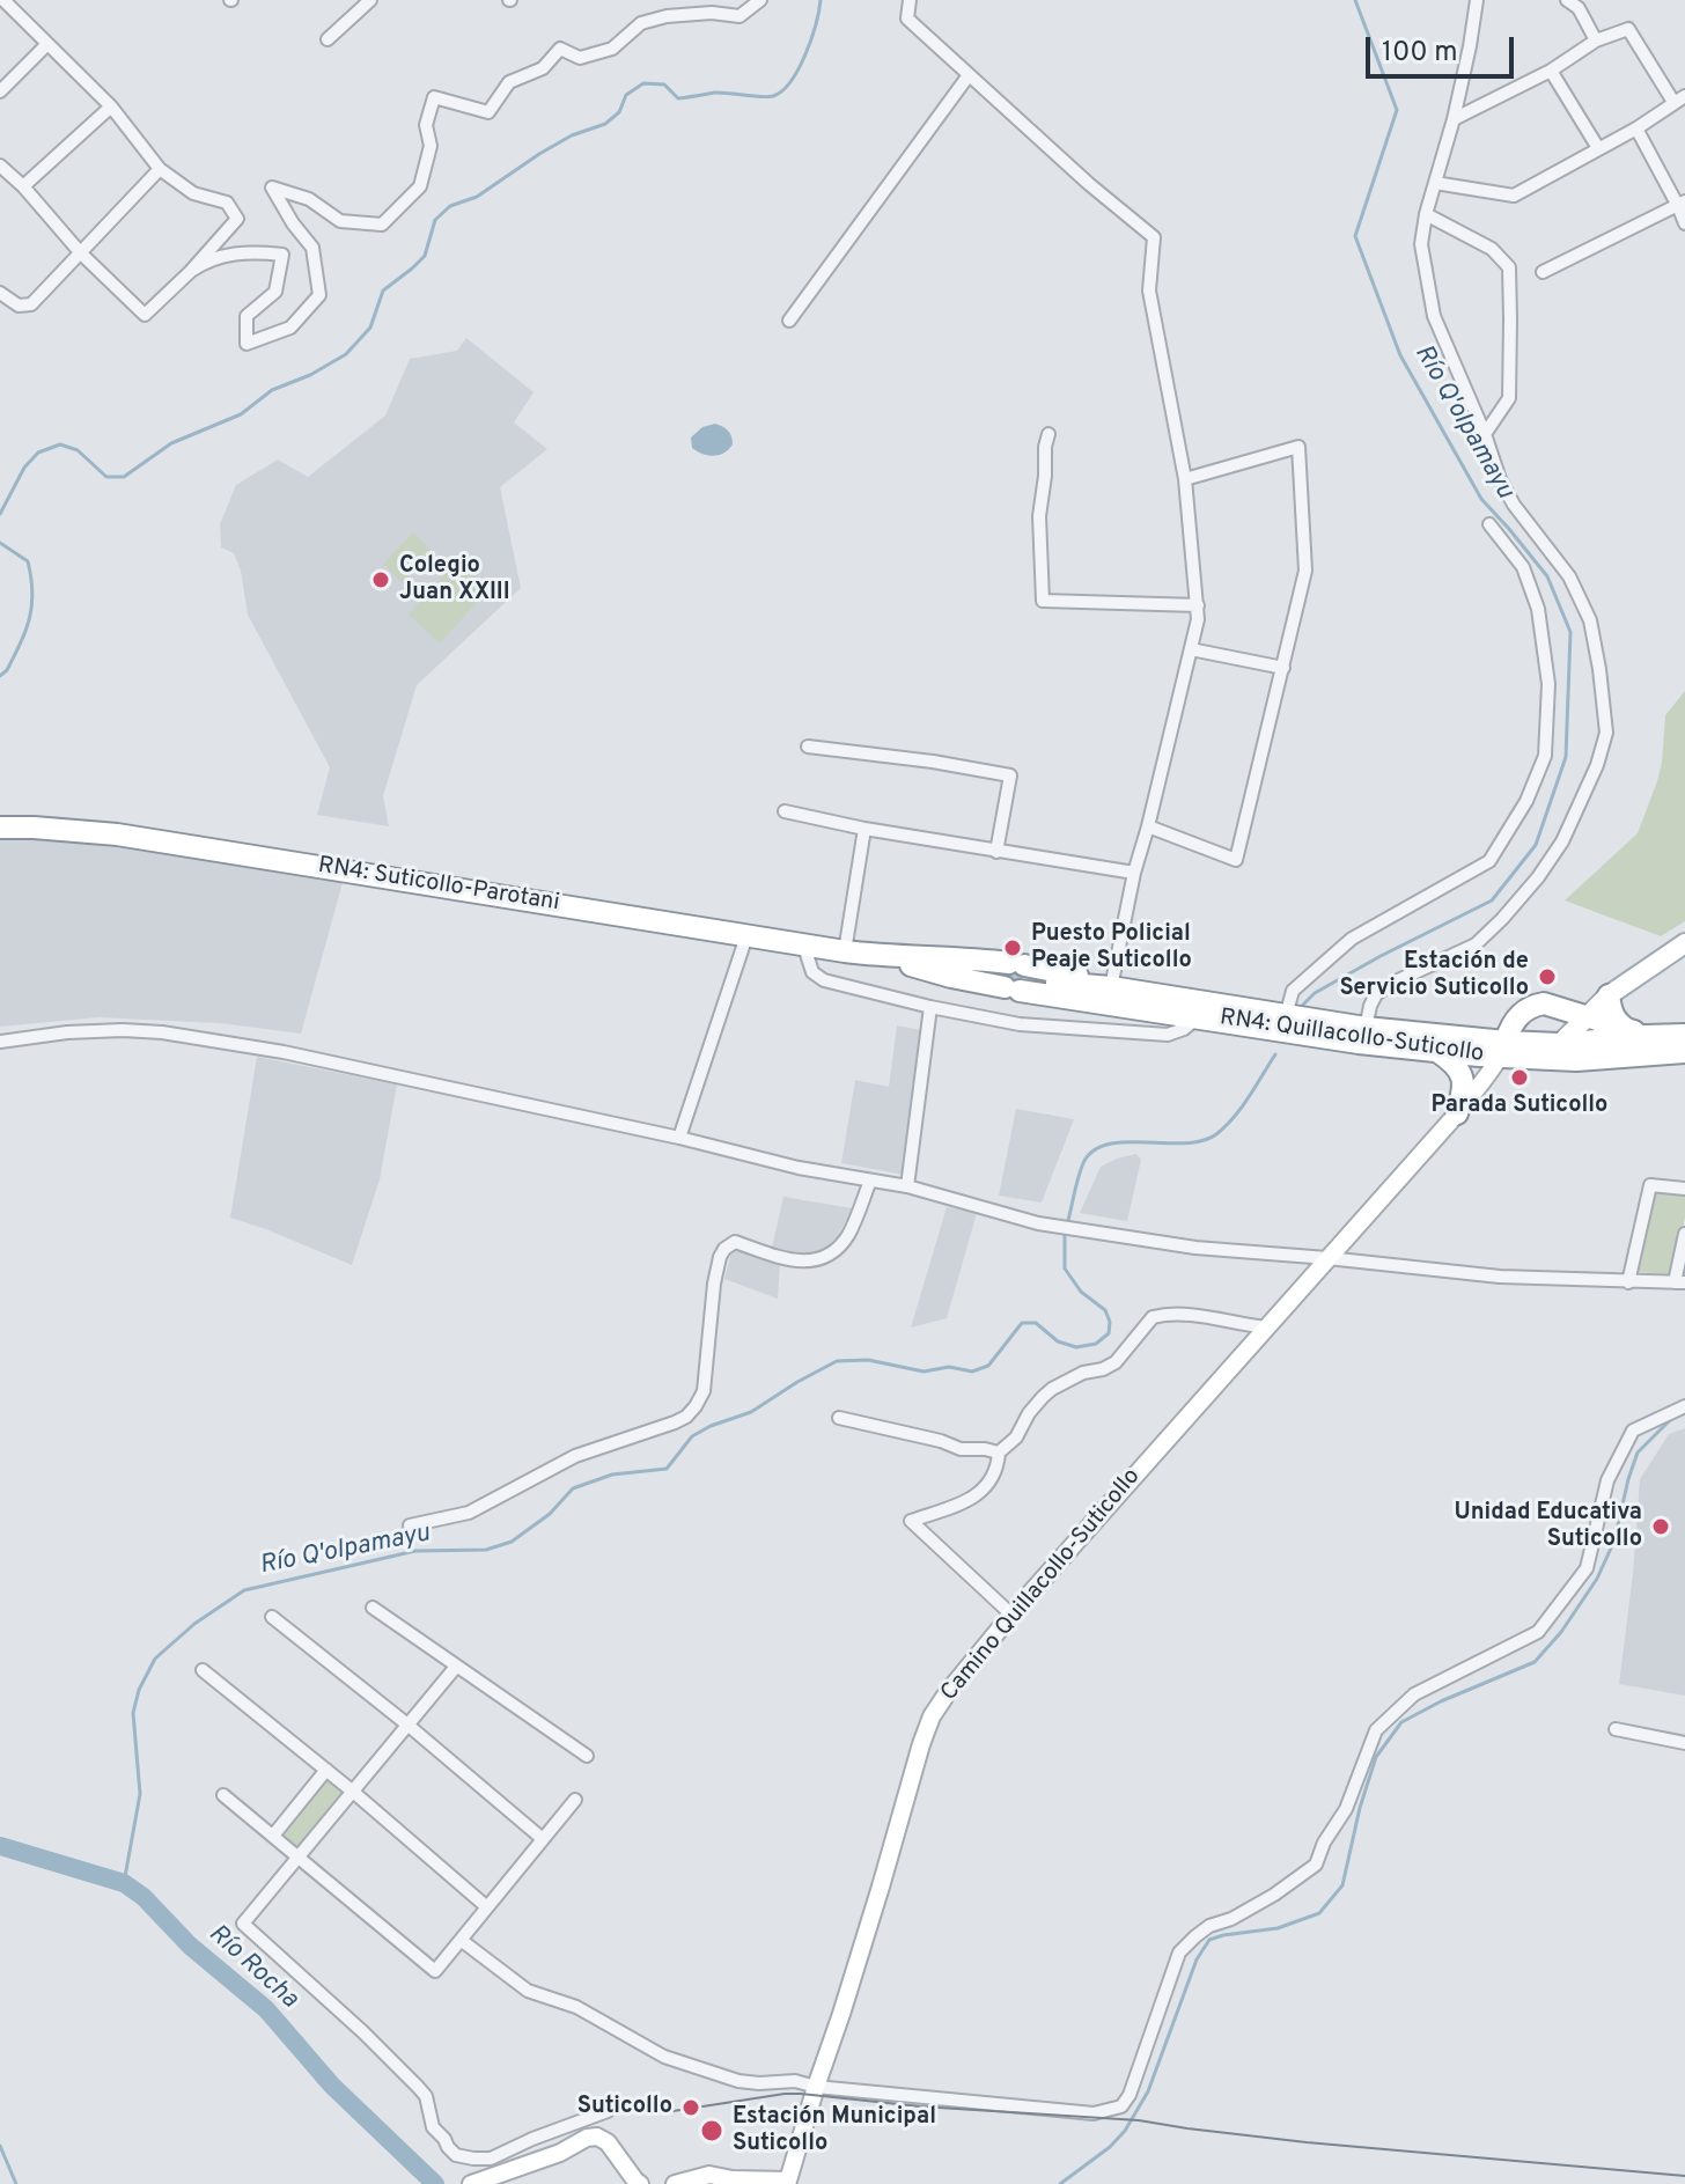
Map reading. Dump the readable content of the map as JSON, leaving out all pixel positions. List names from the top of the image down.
{
  "streets": {
    "highway": ["RN4: Suticollo-Parotani", "RN4: Quillacollo-Suticollo"],
    "main road": ["Camino Quillacollo-Suticollo"]
  },
  "crossings": [
    ["RN4: Suticollo-Parotani", "RN4: Quillacollo-Suticollo"],
    ["RN4: Quillacollo-Suticollo", "Camino Quillacollo-Suticollo"]
  ],
  "water": ["Río Q'olpamayu", "Río Rocha"],
  "places": [
    "Colegio Juan XXIII",
    "Puesto Policial Peaje Suticollo",
    "Estación de Servicio Suticollo",
    "Parada Suticollo",
    "Unidad Educativa Suticollo",
    "Suticollo",
    "Estación Municipal Suticollo"
  ],
  "scale_bar": "100 m"
}
